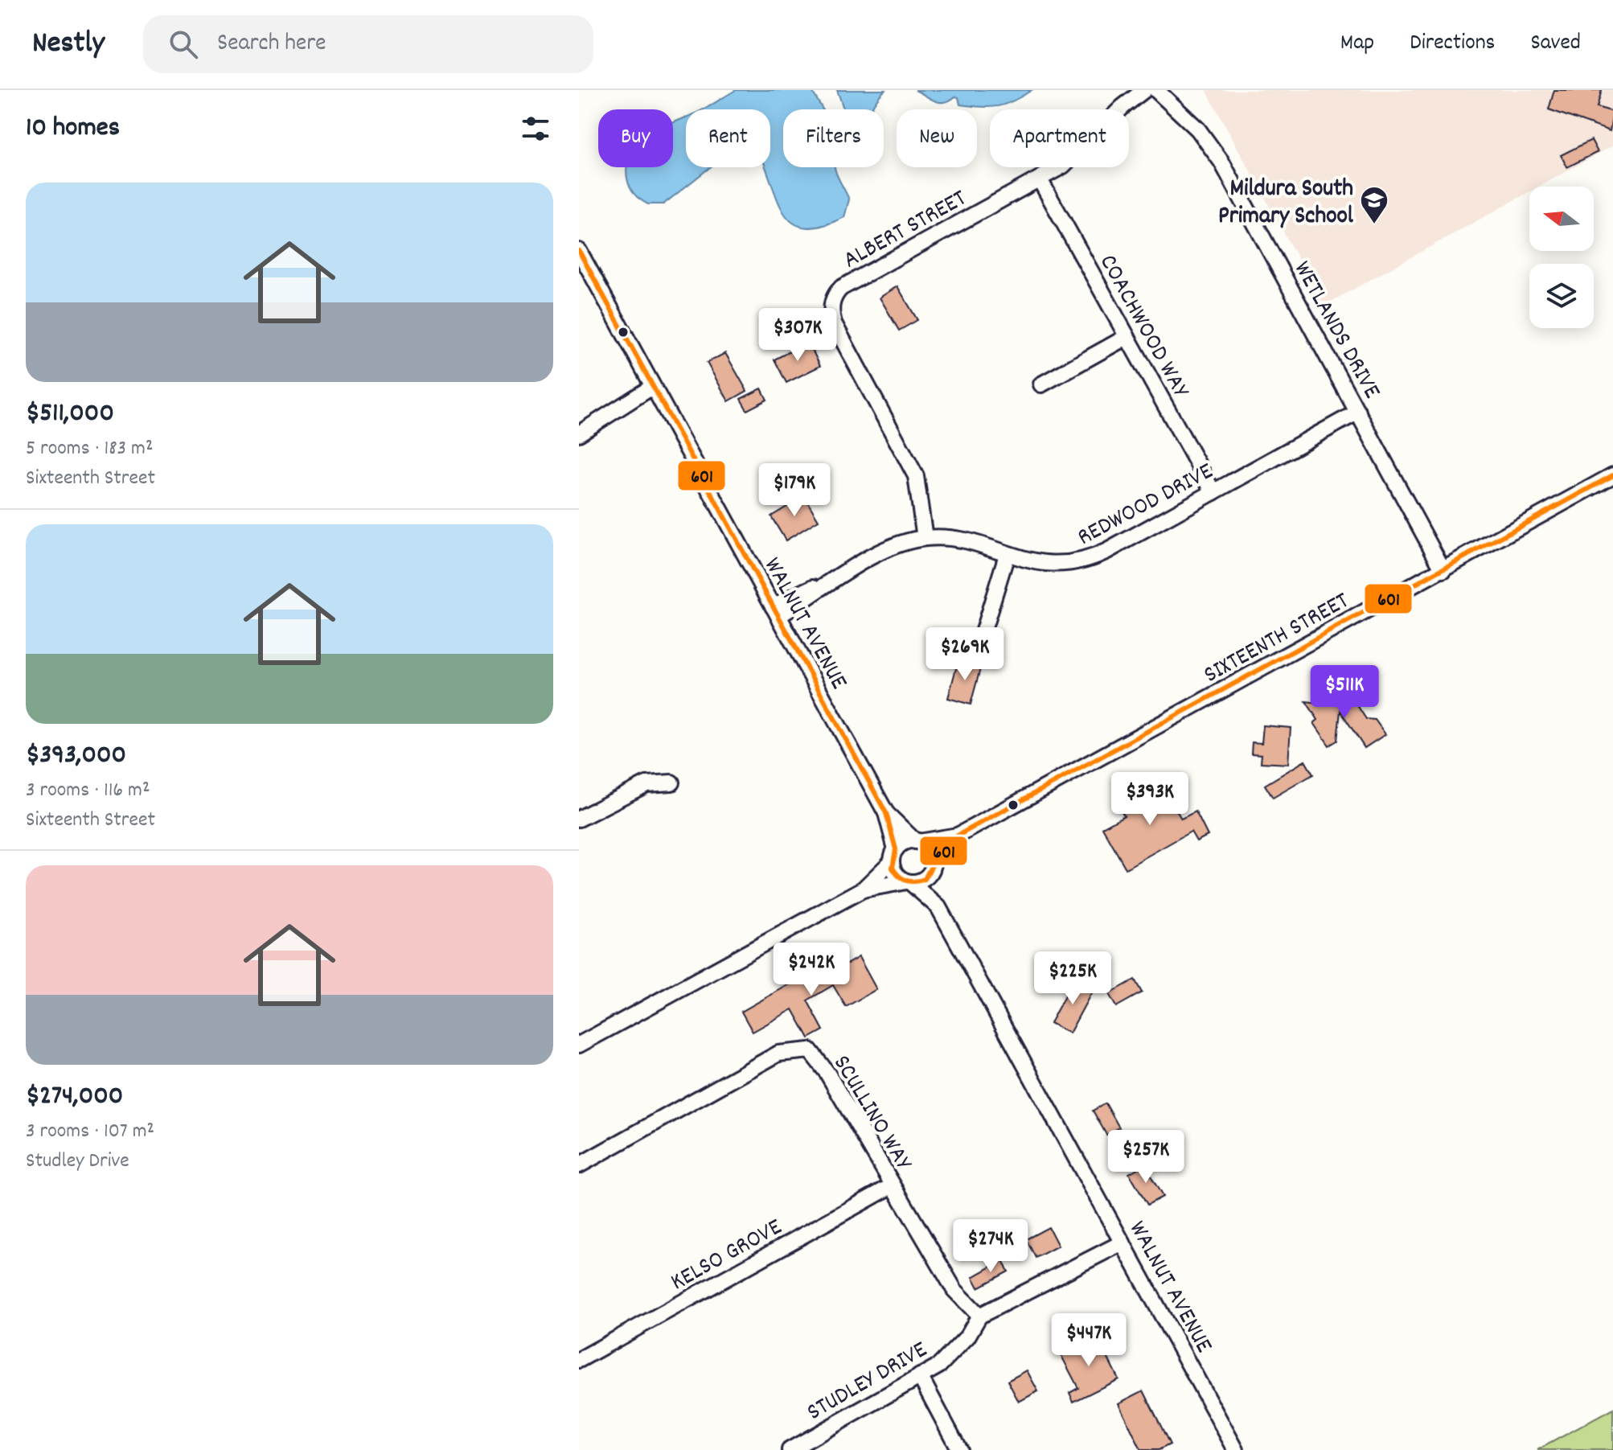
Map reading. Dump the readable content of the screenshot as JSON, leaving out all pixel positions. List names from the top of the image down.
{
  "streets": {
    "street": [
      "ALBERT STREET",
      "COACHWOOD WAY",
      "WETLANDS DRIVE",
      "REDWOOD DRIVE",
      "WALNUT AVENUE",
      "SIXTEENTH STREET",
      "SCULLINO WAY",
      "KELSO GROVE",
      "STUDLEY DRIVE"
    ]
  },
  "crossings": [
    ["ALBERT STREET", "COACHWOOD WAY"],
    ["ALBERT STREET", "REDWOOD DRIVE"],
    ["COACHWOOD WAY", "REDWOOD DRIVE"],
    ["WETLANDS DRIVE", "REDWOOD DRIVE"],
    ["WETLANDS DRIVE", "SIXTEENTH STREET"],
    ["REDWOOD DRIVE", "WALNUT AVENUE"],
    ["WALNUT AVENUE", "SIXTEENTH STREET"],
    ["WALNUT AVENUE", "STUDLEY DRIVE"],
    ["SCULLINO WAY", "KELSO GROVE"],
    ["SCULLINO WAY", "STUDLEY DRIVE"]
  ],
  "places": {
    "school or university": ["Mildura South Primary School"]
  },
  "lines": ["transit line 601"],
  "north": "left",
  "page": {
    "header": "Nestly",
    "search": "Search here",
    "nav": ["Map", "Directions", "Saved"],
    "heading": "10 homes",
    "chip": [
      "Buy",
      "Rent",
      "Filters",
      "New",
      "Apartment"
    ],
    "list": [
      {
        "name": "$511,000",
        "note": "5 rooms · 183 m² · Sixteenth Street"
      },
      {
        "name": "$393,000",
        "note": "3 rooms · 116 m² · Sixteenth Street"
      },
      {
        "name": "$274,000",
        "note": "3 rooms · 107 m² · Studley Drive"
      }
    ],
    "price": [
      "$307K",
      "$179K",
      "$269K",
      "$511K",
      "$393K",
      "$242K",
      "$225K",
      "$257K",
      "$274K",
      "$447K"
    ]
  }
}
